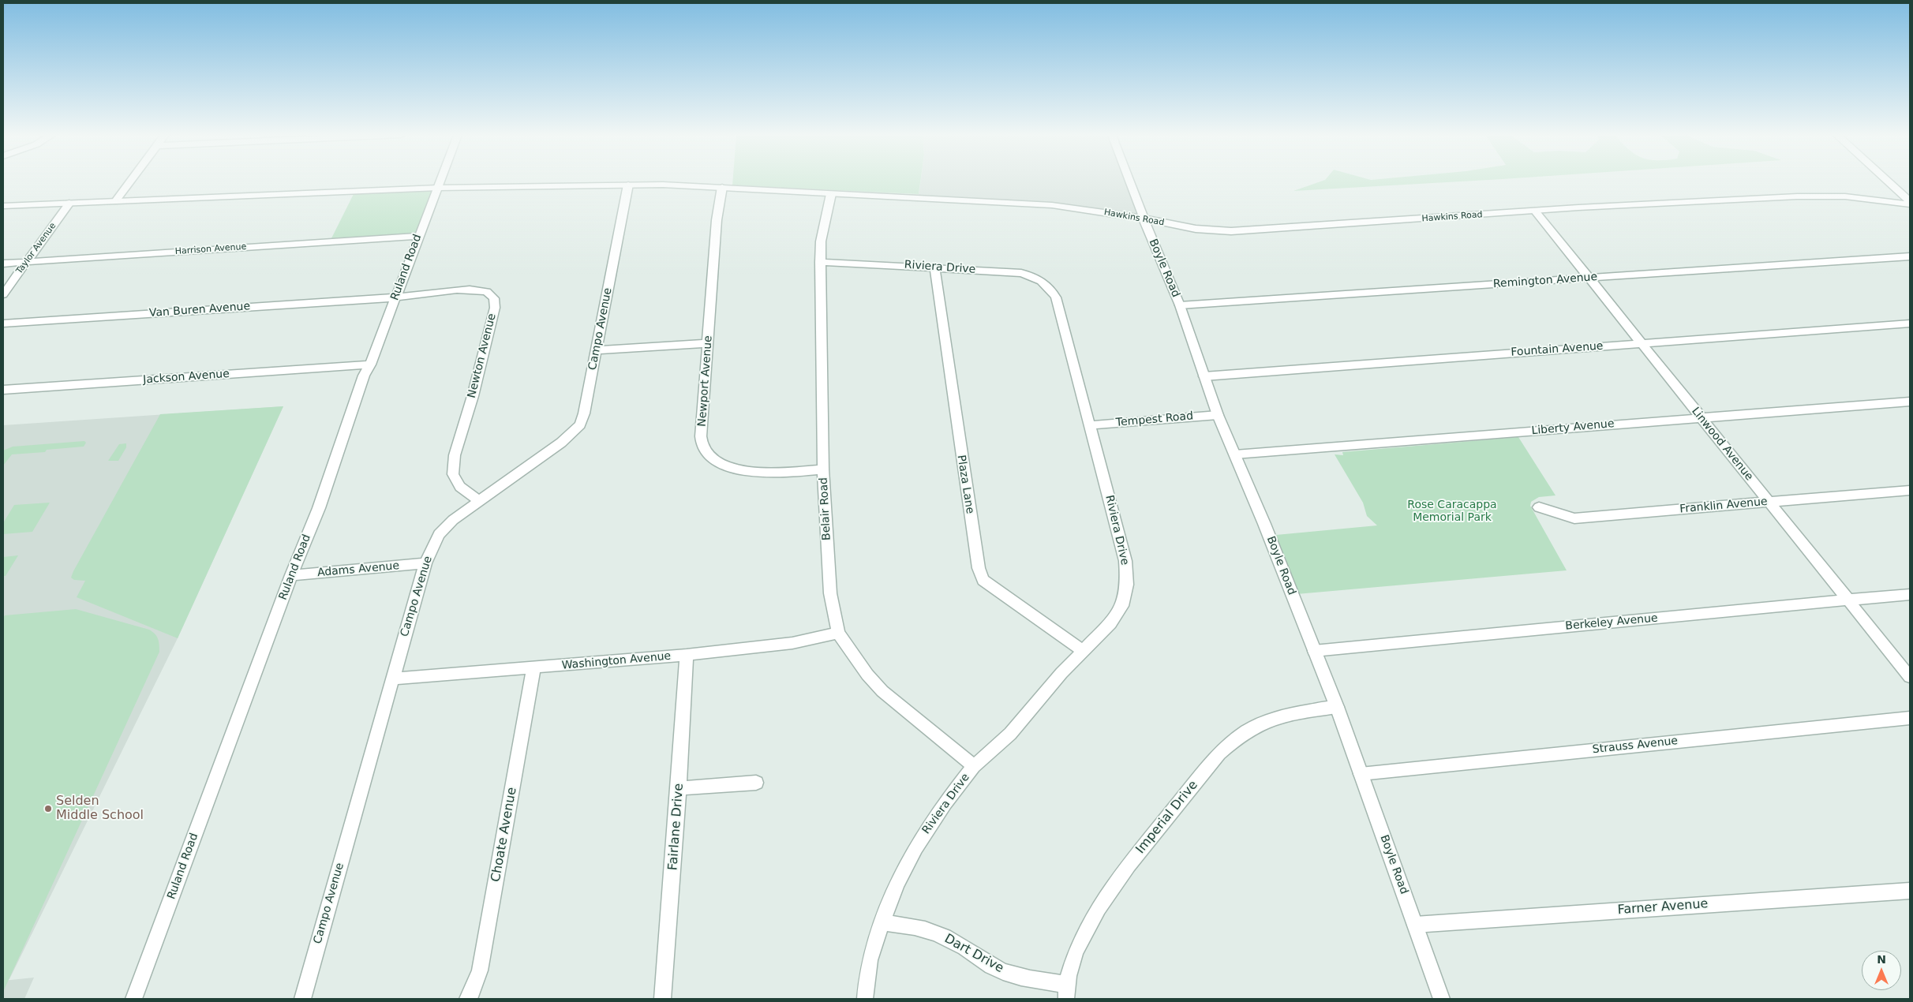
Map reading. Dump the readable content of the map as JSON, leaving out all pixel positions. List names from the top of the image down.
{
  "streets": {
    "street": [
      "Hawkins Road",
      "Taylor Avenue",
      "Harrison Avenue",
      "Ruland Road",
      "Riviera Drive",
      "Boyle Road",
      "Remington Avenue",
      "Van Buren Avenue",
      "Campo Avenue",
      "Fountain Avenue",
      "Newton Avenue",
      "Jackson Avenue",
      "Newport Avenue",
      "Tempest Road",
      "Liberty Avenue",
      "Linwood Avenue",
      "Plaza Lane",
      "Franklin Avenue",
      "Belair Road",
      "Adams Avenue",
      "Berkeley Avenue",
      "Washington Avenue",
      "Strauss Avenue",
      "Imperial Drive",
      "Fairlane Drive",
      "Choate Avenue",
      "Farner Avenue",
      "Dart Drive"
    ]
  },
  "crossings": [
    ["Hawkins Road", "Taylor Avenue"],
    ["Hawkins Road", "Ruland Road"],
    ["Hawkins Road", "Boyle Road"],
    ["Hawkins Road", "Campo Avenue"],
    ["Hawkins Road", "Newport Avenue"],
    ["Hawkins Road", "Linwood Avenue"],
    ["Hawkins Road", "Belair Road"],
    ["Taylor Avenue", "Harrison Avenue"],
    ["Harrison Avenue", "Ruland Road"],
    ["Ruland Road", "Van Buren Avenue"],
    ["Ruland Road", "Newton Avenue"],
    ["Ruland Road", "Jackson Avenue"],
    ["Ruland Road", "Adams Avenue"],
    ["Riviera Drive", "Tempest Road"],
    ["Riviera Drive", "Plaza Lane"],
    ["Riviera Drive", "Belair Road"],
    ["Riviera Drive", "Dart Drive"],
    ["Boyle Road", "Remington Avenue"],
    ["Boyle Road", "Fountain Avenue"],
    ["Boyle Road", "Tempest Road"],
    ["Boyle Road", "Liberty Avenue"],
    ["Boyle Road", "Berkeley Avenue"],
    ["Boyle Road", "Strauss Avenue"],
    ["Boyle Road", "Imperial Drive"],
    ["Boyle Road", "Farner Avenue"],
    ["Remington Avenue", "Linwood Avenue"],
    ["Van Buren Avenue", "Newton Avenue"],
    ["Campo Avenue", "Newton Avenue"],
    ["Campo Avenue", "Adams Avenue"],
    ["Campo Avenue", "Washington Avenue"],
    ["Fountain Avenue", "Linwood Avenue"],
    ["Newport Avenue", "Belair Road"],
    ["Liberty Avenue", "Linwood Avenue"],
    ["Linwood Avenue", "Franklin Avenue"],
    ["Linwood Avenue", "Berkeley Avenue"],
    ["Belair Road", "Washington Avenue"],
    ["Washington Avenue", "Fairlane Drive"],
    ["Washington Avenue", "Choate Avenue"],
    ["Imperial Drive", "Dart Drive"]
  ],
  "parks": ["Rose Caracappa Memorial Park"],
  "places": ["Selden Middle School"],
  "north": "top"
}
